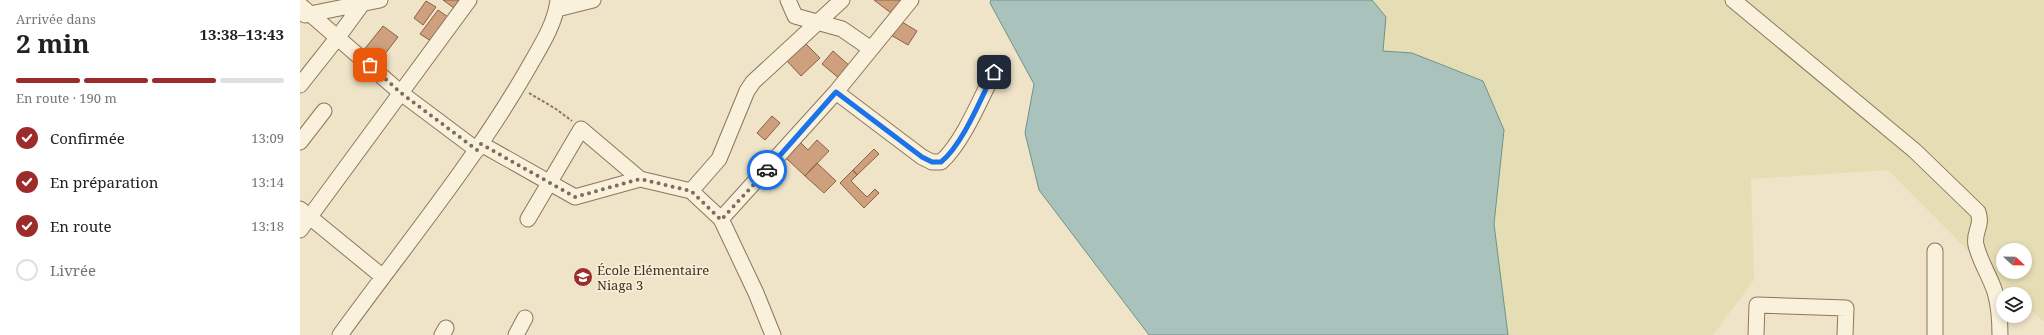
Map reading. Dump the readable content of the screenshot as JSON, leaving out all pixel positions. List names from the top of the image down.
{
  "places": {
    "school or university": ["École Elémentaire Niaga 3"]
  },
  "north": "right",
  "page": {
    "heading": ["2 min", "Arrivée dans", "13:38–13:43"],
    "bar": "En route · 190 m",
    "list": [
      ["Confirmée", "13:09"],
      ["En préparation", "13:14"],
      ["En route", "13:18"],
      "Livrée"
    ]
  }
}
